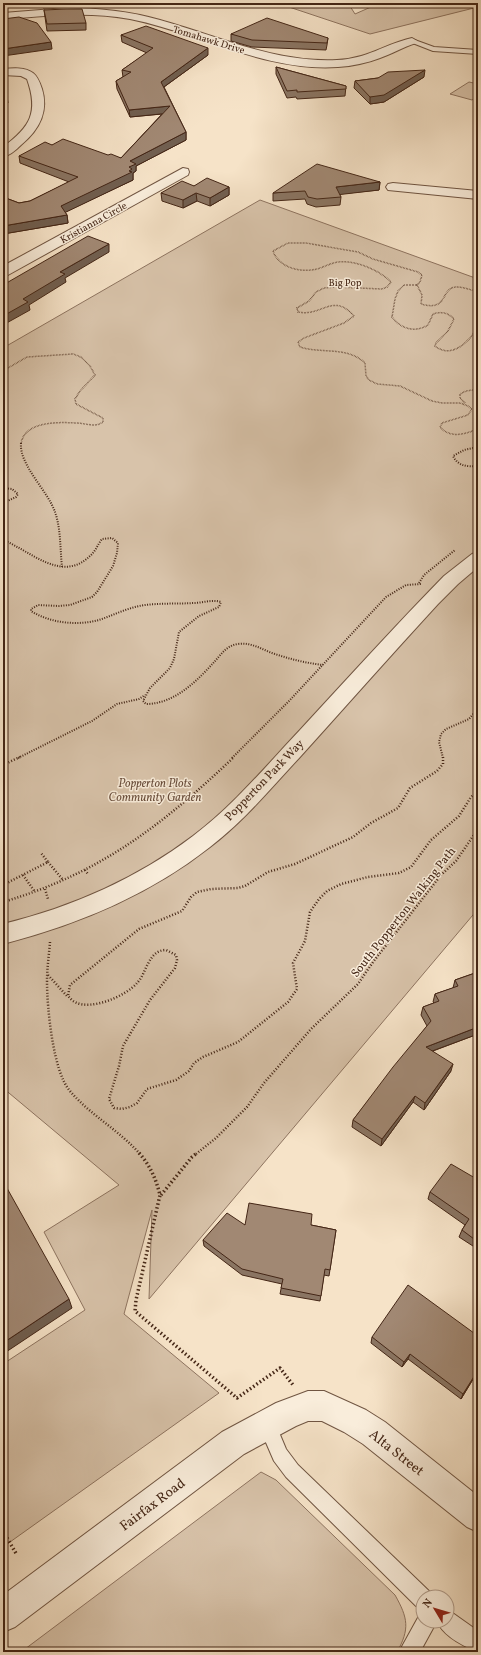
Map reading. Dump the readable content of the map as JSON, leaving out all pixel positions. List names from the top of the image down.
{
  "streets": {
    "street": [
      "Tomahawk Drive",
      "Kristianna Circle",
      "Popperton Park Way",
      "Alta Street",
      "Fairfax Road"
    ],
    "path": ["Big Pop", "South Popperton Walking Path"]
  },
  "crossings": [
    ["Alta Street", "Fairfax Road"]
  ],
  "parks": ["Popperton Plots Community Garden"],
  "north": "top left"
}
